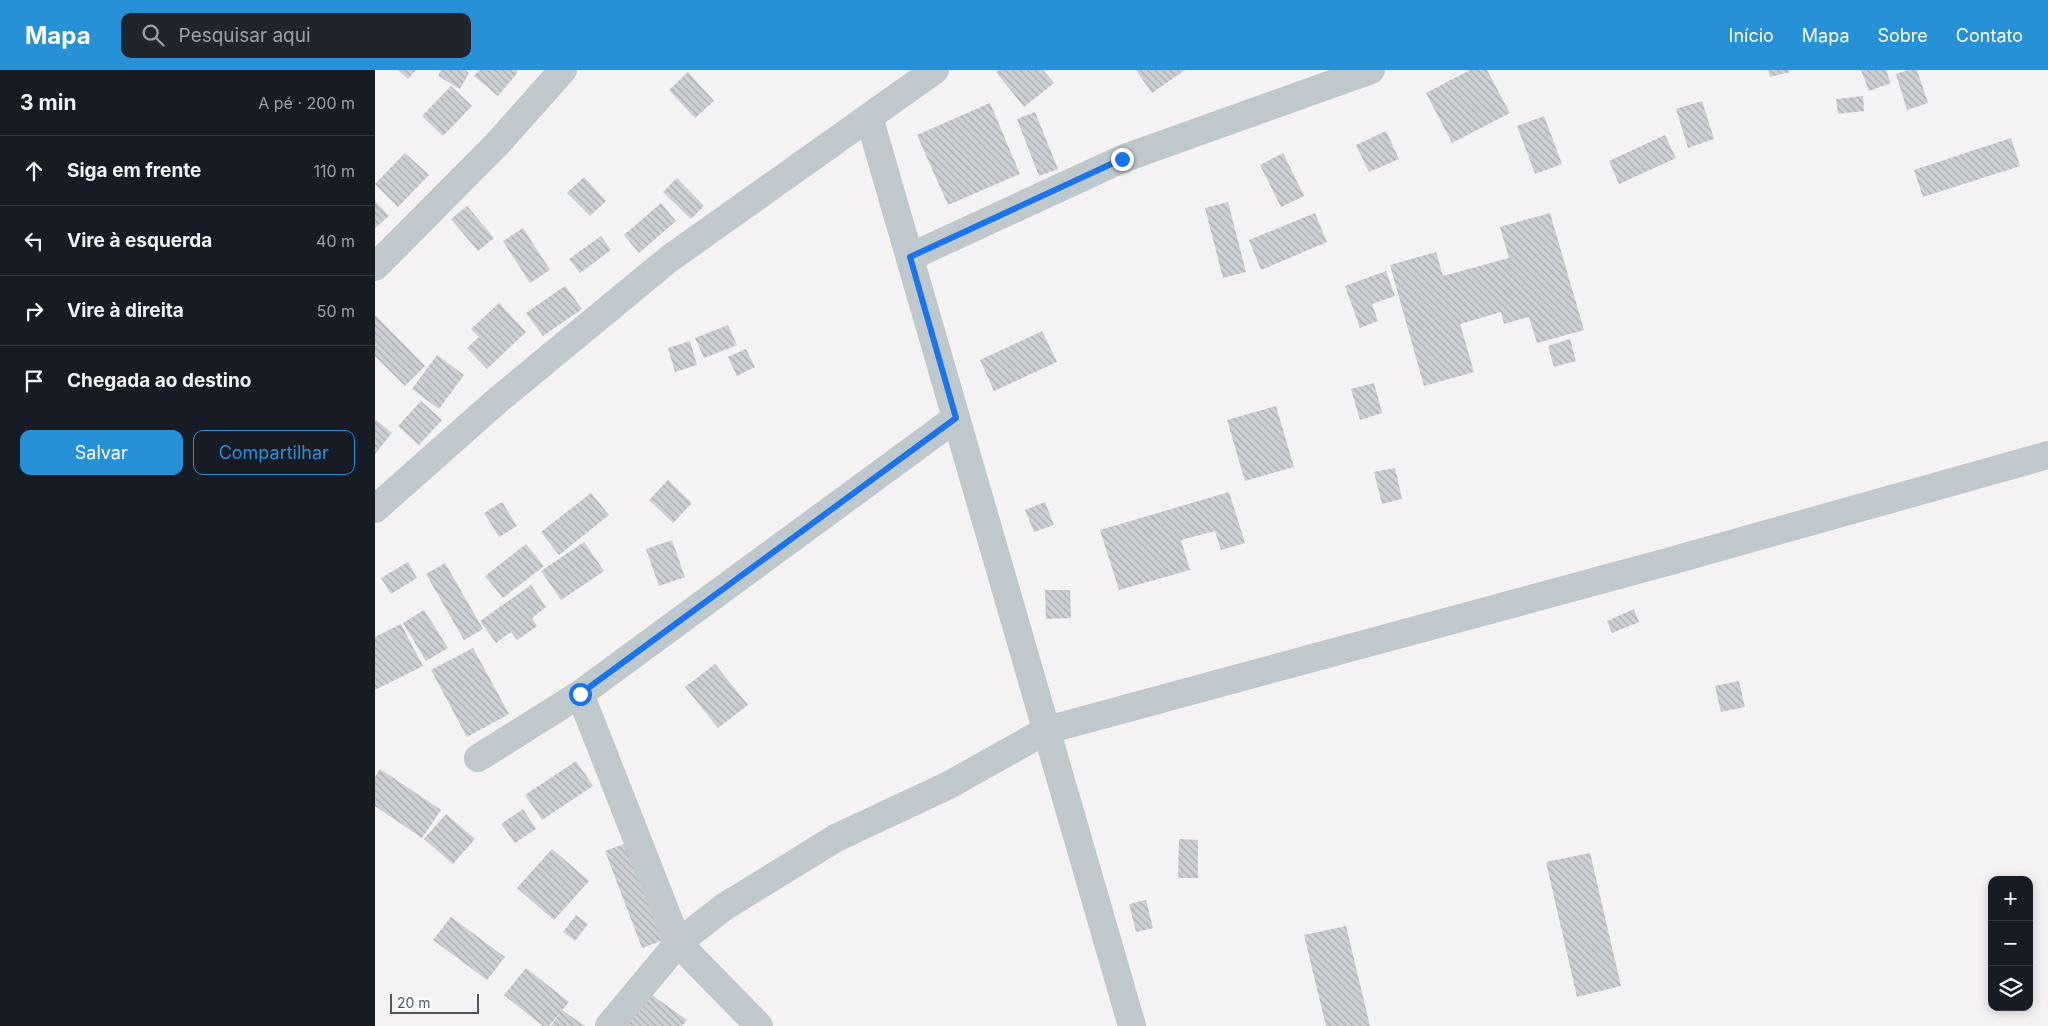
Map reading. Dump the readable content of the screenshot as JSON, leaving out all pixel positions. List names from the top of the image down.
{
  "scale_bar": "20 m",
  "page": {
    "header": "Mapa",
    "search": "Pesquisar aqui",
    "nav": [
      "Início",
      "Mapa",
      "Sobre",
      "Contato"
    ],
    "heading": ["3 min", "A pé · 200 m"],
    "list": [
      ["Siga em frente", "110 m"],
      ["Vire à esquerda", "40 m"],
      ["Vire à direita", "50 m"],
      "Chegada ao destino"
    ],
    "buttons": ["Salvar", "Compartilhar"],
    "map_buttons": ["+", "−"],
    "scale": "20 m"
  }
}
